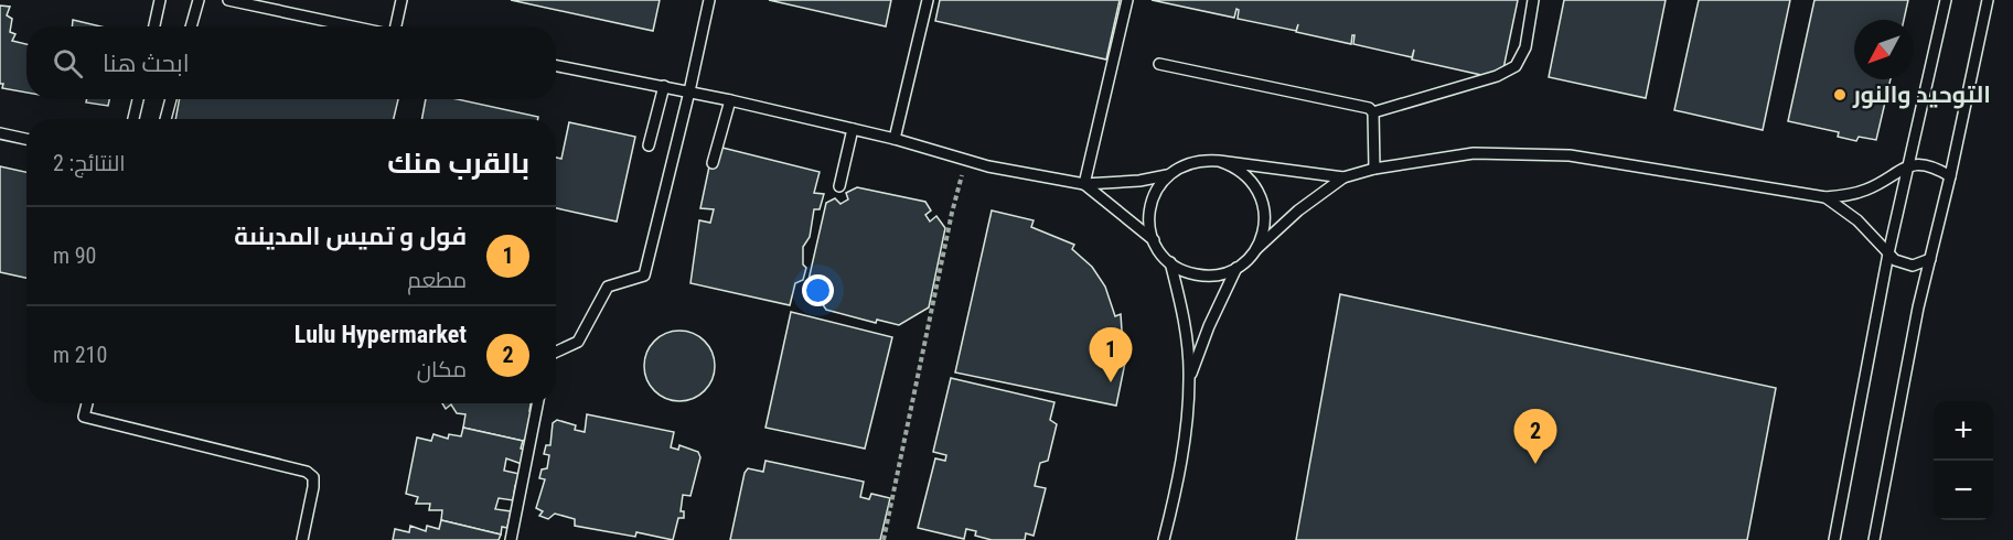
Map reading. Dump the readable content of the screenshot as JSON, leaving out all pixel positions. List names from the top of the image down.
{
  "places": ["التوحيد والنور"],
  "north": "bottom left",
  "page": {
    "search": "ابحث هنا",
    "heading": ["بالقرب منك", "النتائج: 2"],
    "list": [
      {
        "mark": "1",
        "name": "فول و تميس المدينىة",
        "note": "مطعم",
        "value": "90 m"
      },
      {
        "mark": "2",
        "name": "Lulu Hypermarket",
        "note": "مكان",
        "value": "210 m"
      }
    ],
    "pins": ["1", "2"],
    "map_buttons": ["+", "−"]
  }
}
